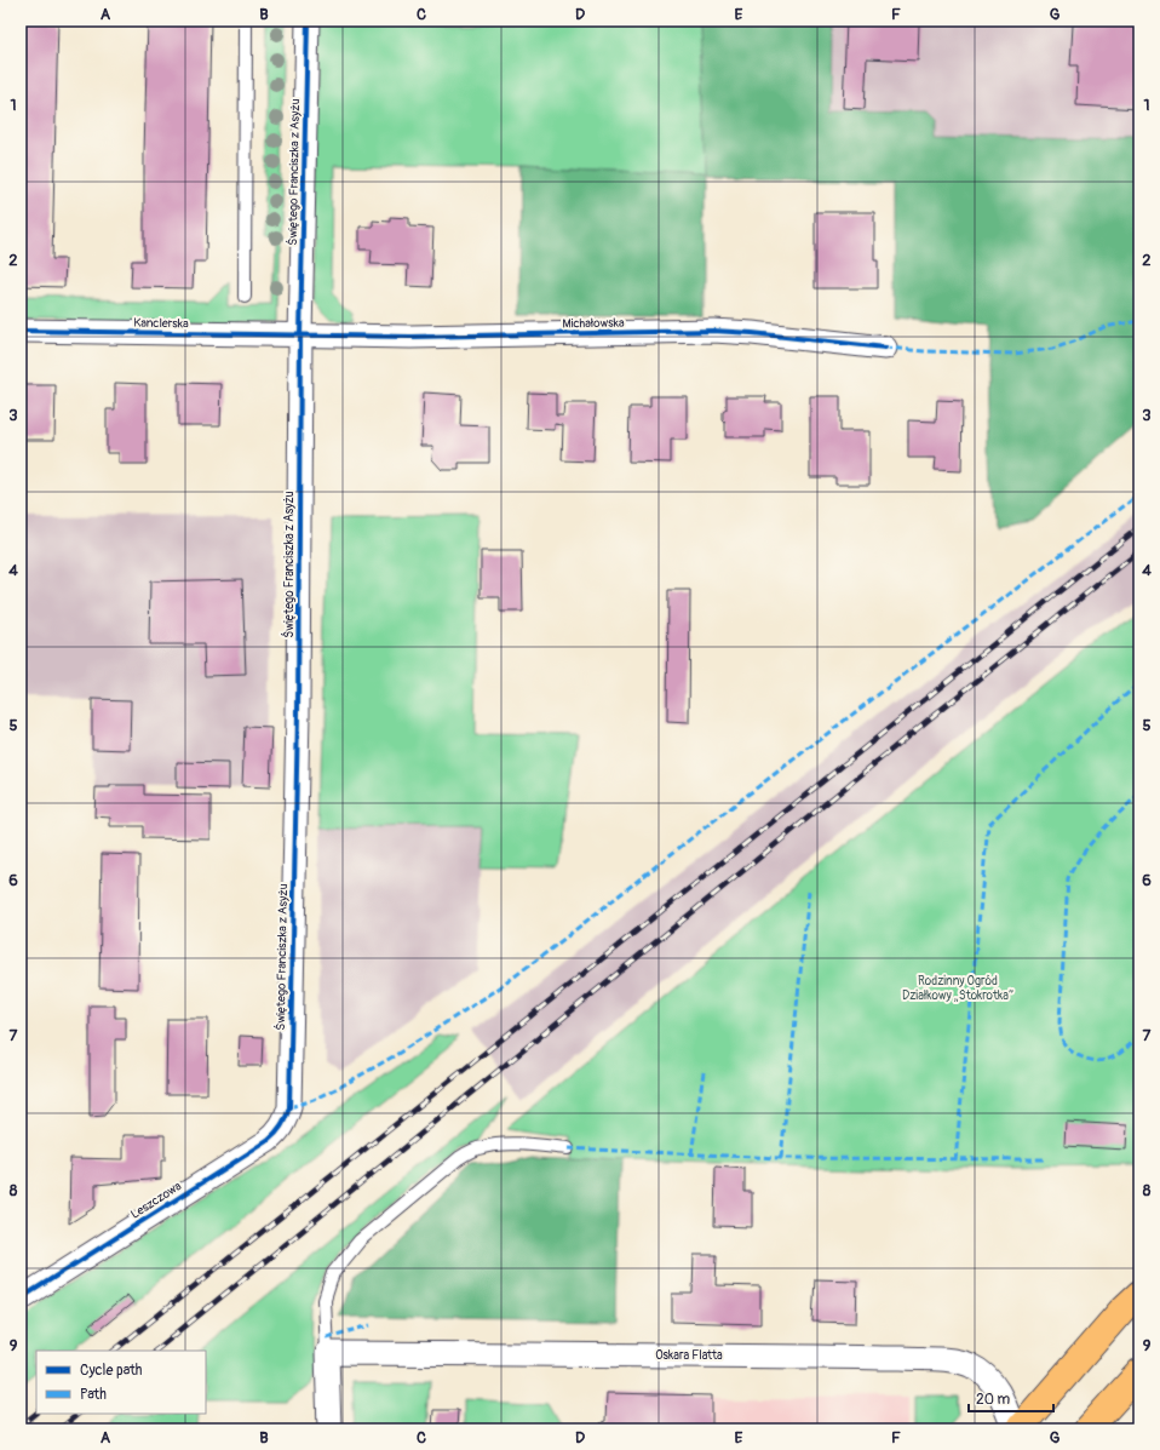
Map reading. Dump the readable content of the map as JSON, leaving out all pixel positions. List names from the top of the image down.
{
  "streets": {
    "street": [
      "Świętego Franciszka z Asyżu",
      "Kanclerska",
      "Michałowska",
      "Leszczowa",
      "Oskara Flatta"
    ]
  },
  "crossings": [
    ["Świętego Franciszka z Asyżu", "Kanclerska"],
    ["Świętego Franciszka z Asyżu", "Michałowska"],
    ["Świętego Franciszka z Asyżu", "Leszczowa"],
    ["Kanclerska", "Michałowska"]
  ],
  "parks": ["Rodzinny Ogród Działkowy „Stokrotka”"],
  "legend": ["Cycle path", "Path"],
  "scale_bar": "20 m",
  "grid": {
    "columns": [
      "A",
      "B",
      "C",
      "D",
      "E",
      "F",
      "G"
    ],
    "rows": [
      "1",
      "2",
      "3",
      "4",
      "5",
      "6",
      "7",
      "8",
      "9"
    ]
  }
}
